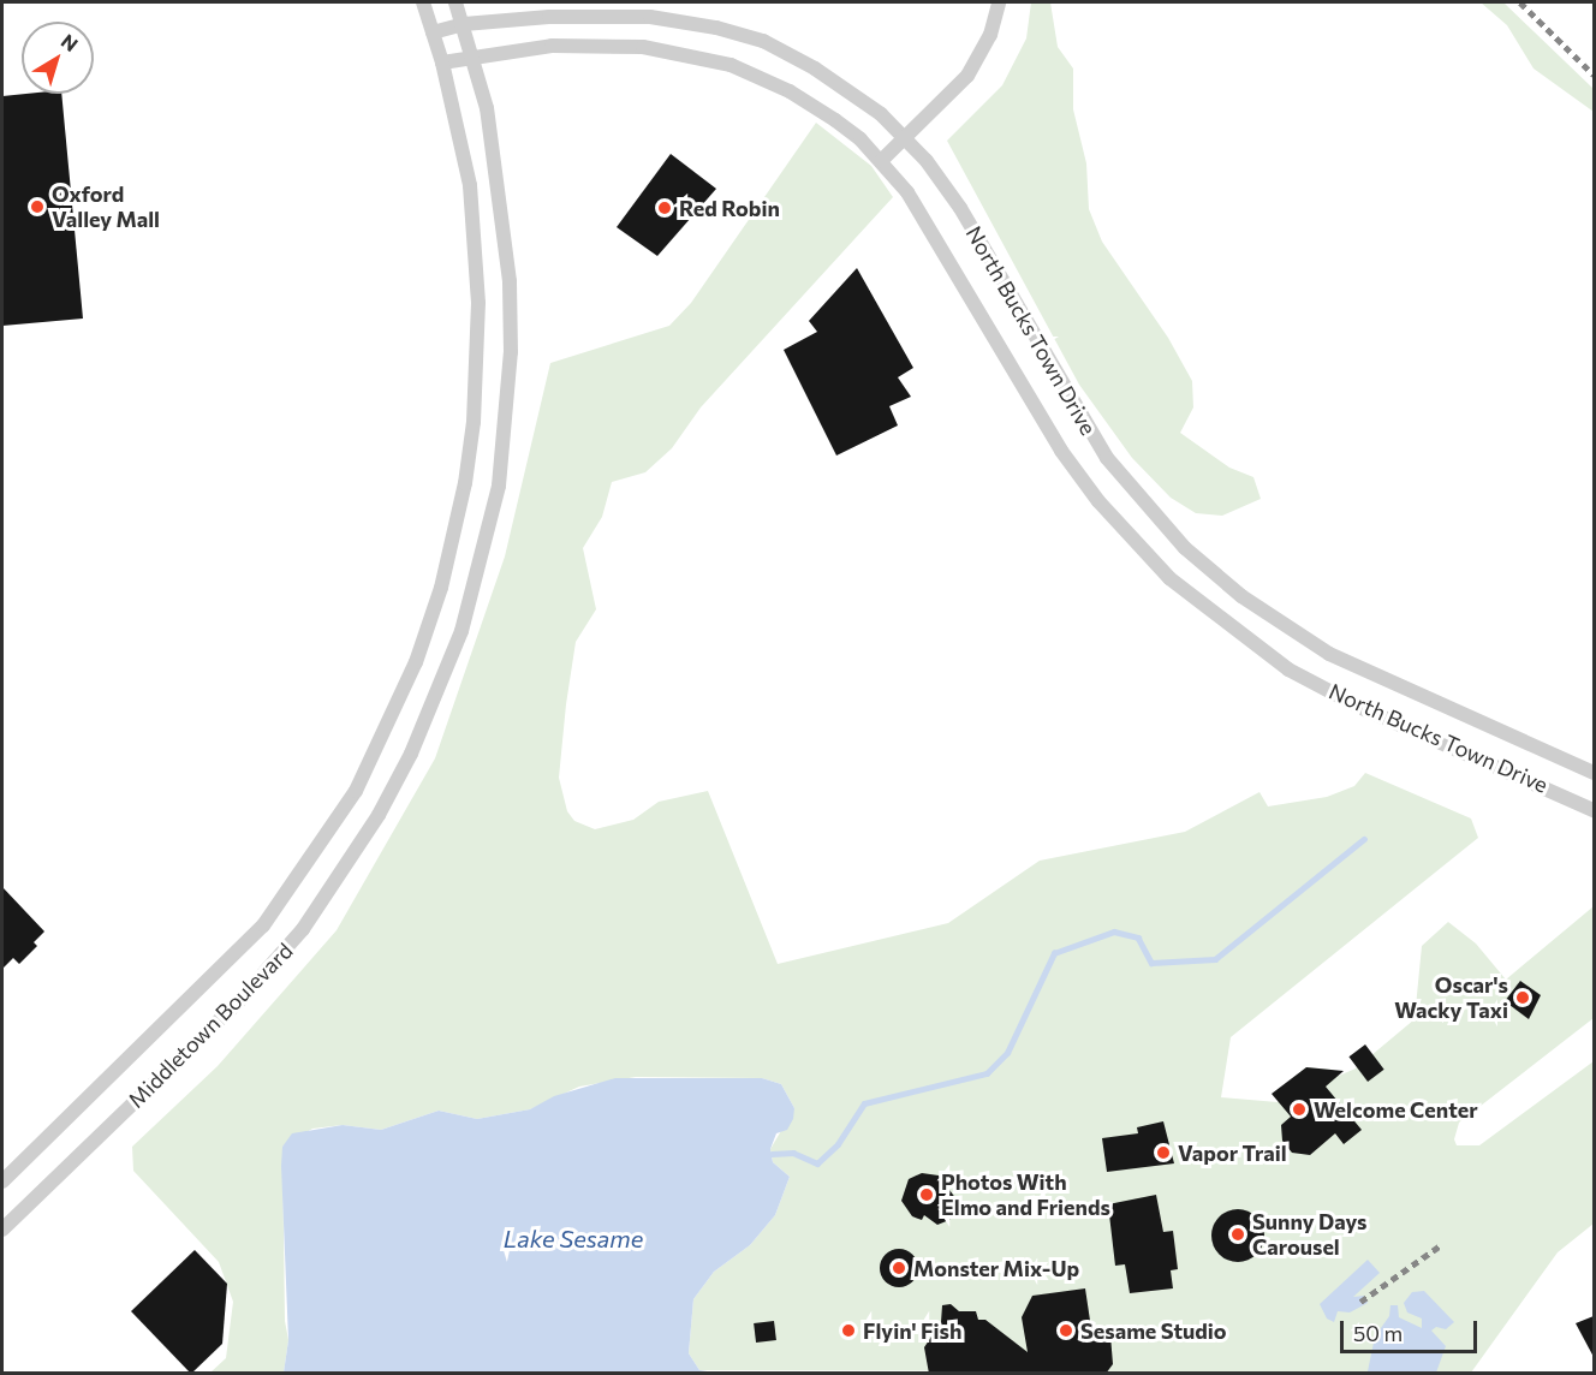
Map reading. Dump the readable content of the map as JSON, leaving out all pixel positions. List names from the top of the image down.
{
  "streets": {
    "street": ["North Bucks Town Drive", "Middletown Boulevard"]
  },
  "crossings": [
    ["North Bucks Town Drive", "Middletown Boulevard"]
  ],
  "water": ["Lake Sesame"],
  "places": [
    "Oxford Valley Mall",
    "Red Robin",
    "Oscar's Wacky Taxi",
    "Welcome Center",
    "Vapor Trail",
    "Photos With Elmo and Friends",
    "Sunny Days Carousel",
    "Monster Mix-Up",
    "Flyin' Fish",
    "Sesame Studio"
  ],
  "scale_bar": "50 m",
  "north": "top right"
}
